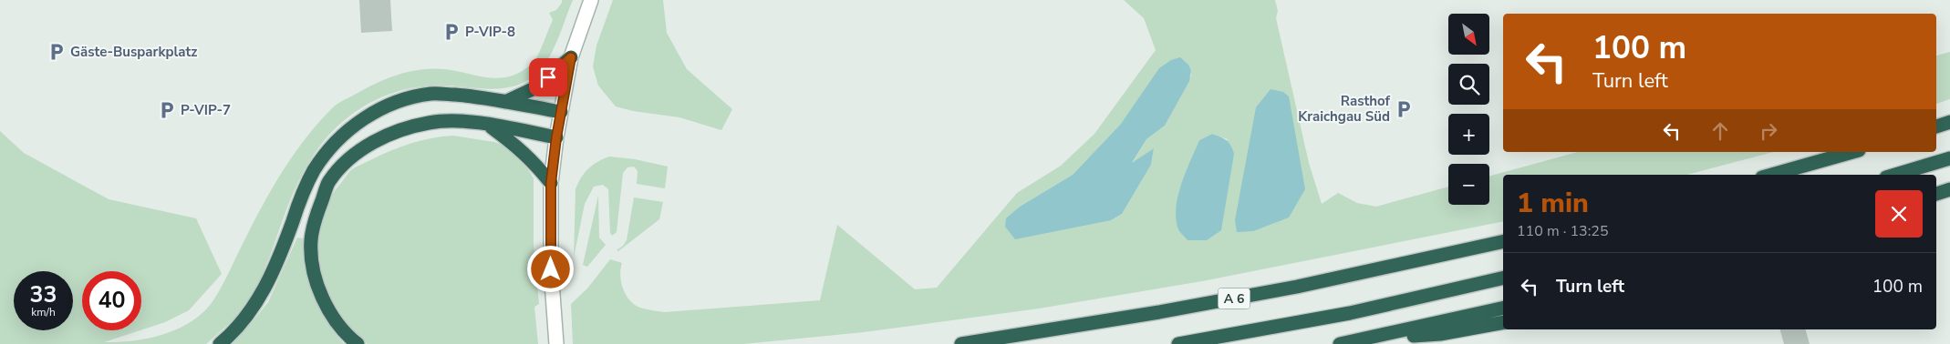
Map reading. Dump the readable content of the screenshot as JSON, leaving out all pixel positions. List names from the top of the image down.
{
  "streets": {
    "highway": ["A 6"]
  },
  "places": {
    "parking": [
      "P-VIP-8",
      "Gäste-Busparkplatz",
      "Rasthof Kraichgau Süd",
      "P-VIP-7"
    ]
  },
  "north": "bottom right",
  "page": {
    "map_buttons": ["+", "−"],
    "turn": ["100 m", "Turn left"],
    "heading": ["1 min", "110 m · 13:25"],
    "list": [
      {
        "name": "Turn left",
        "value": "100 m"
      }
    ],
    "speed": "33 km/h",
    "limit": "40"
  }
}
